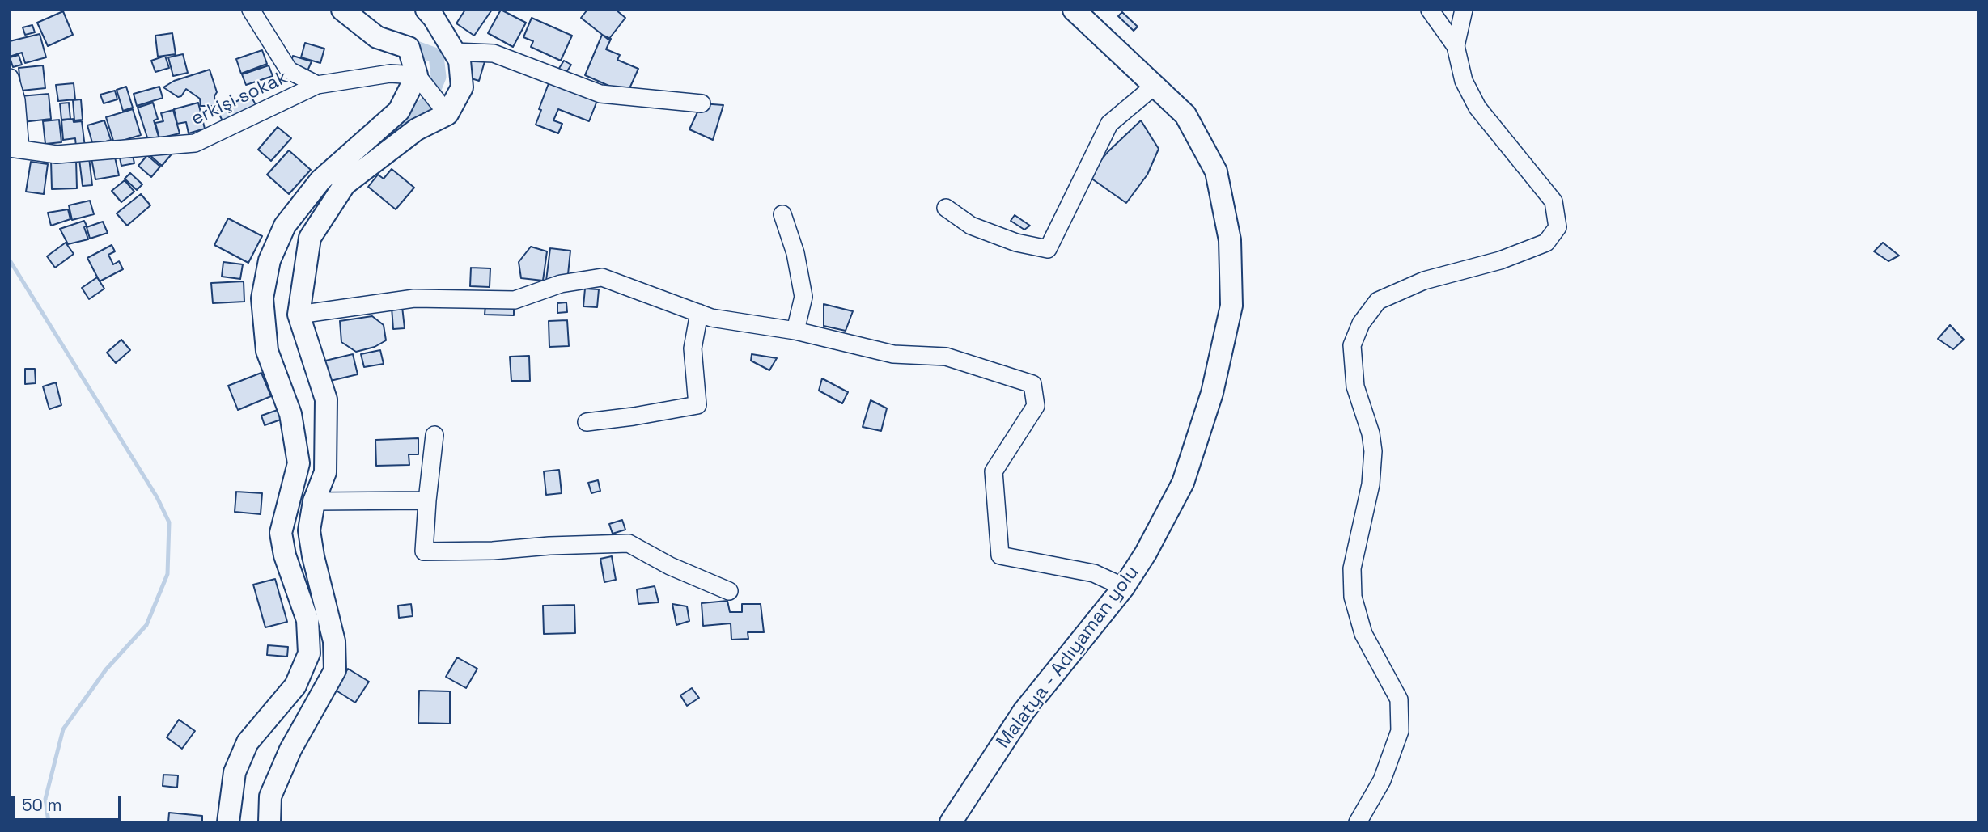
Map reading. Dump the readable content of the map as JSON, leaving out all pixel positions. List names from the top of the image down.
{
  "streets": {
    "main road": ["Malatya - Adıyaman yolu"],
    "street": ["erkişi sokak"]
  },
  "scale_bar": "50 m"
}
